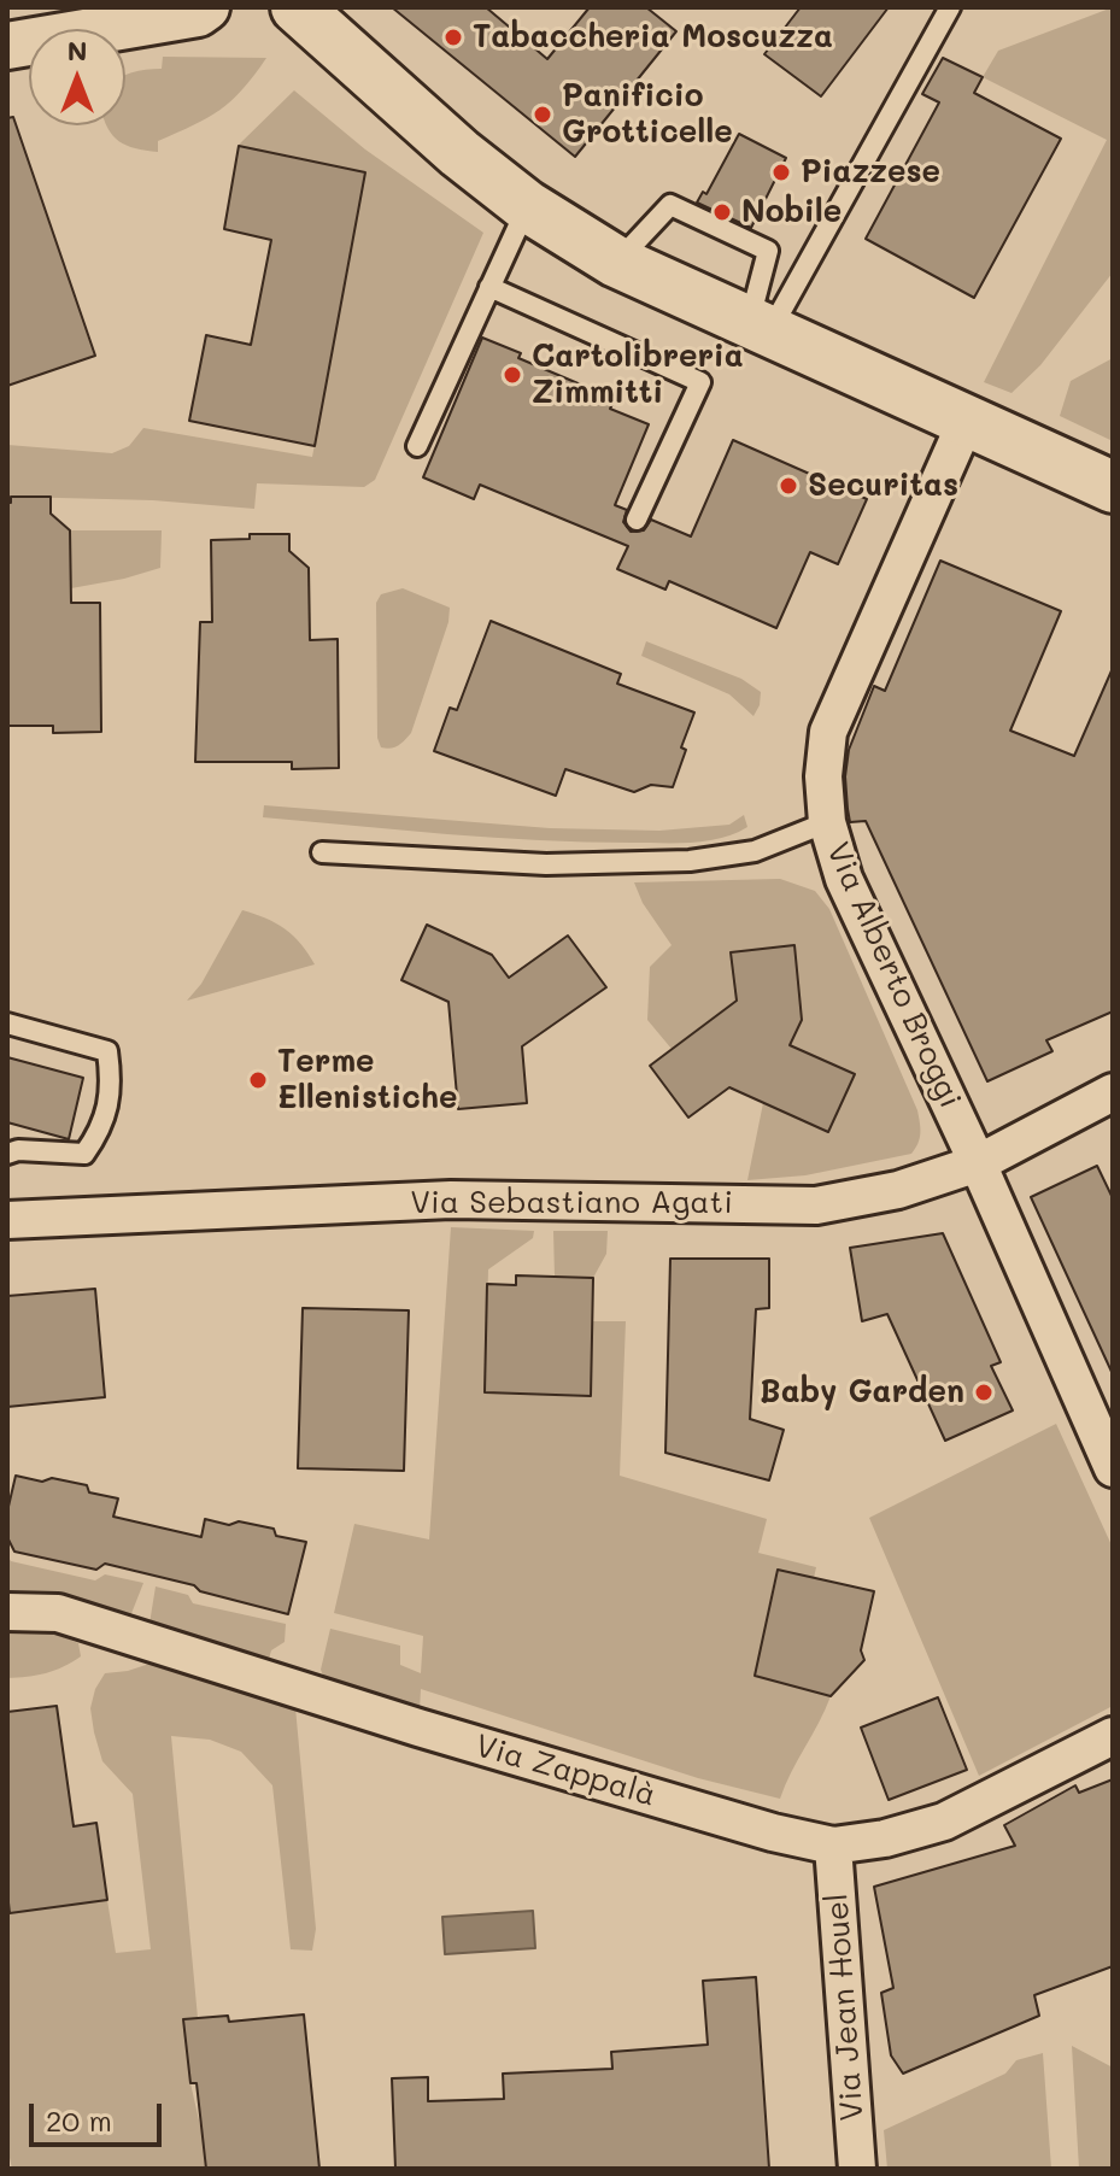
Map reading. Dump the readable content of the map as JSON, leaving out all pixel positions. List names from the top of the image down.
{
  "streets": {
    "street": [
      "Via Alberto Broggi",
      "Via Sebastiano Agati",
      "Via Zappalà",
      "Via Jean Houel"
    ]
  },
  "crossings": [
    ["Via Alberto Broggi", "Via Sebastiano Agati"],
    ["Via Zappalà", "Via Jean Houel"]
  ],
  "places": [
    "Tabaccheria Moscuzza",
    "Panificio Grotticelle",
    "Piazzese",
    "Nobile",
    "Cartolibreria Zimmitti",
    "Securitas",
    "Terme Ellenistiche",
    "Baby Garden"
  ],
  "scale_bar": "20 m",
  "north": "top"
}
